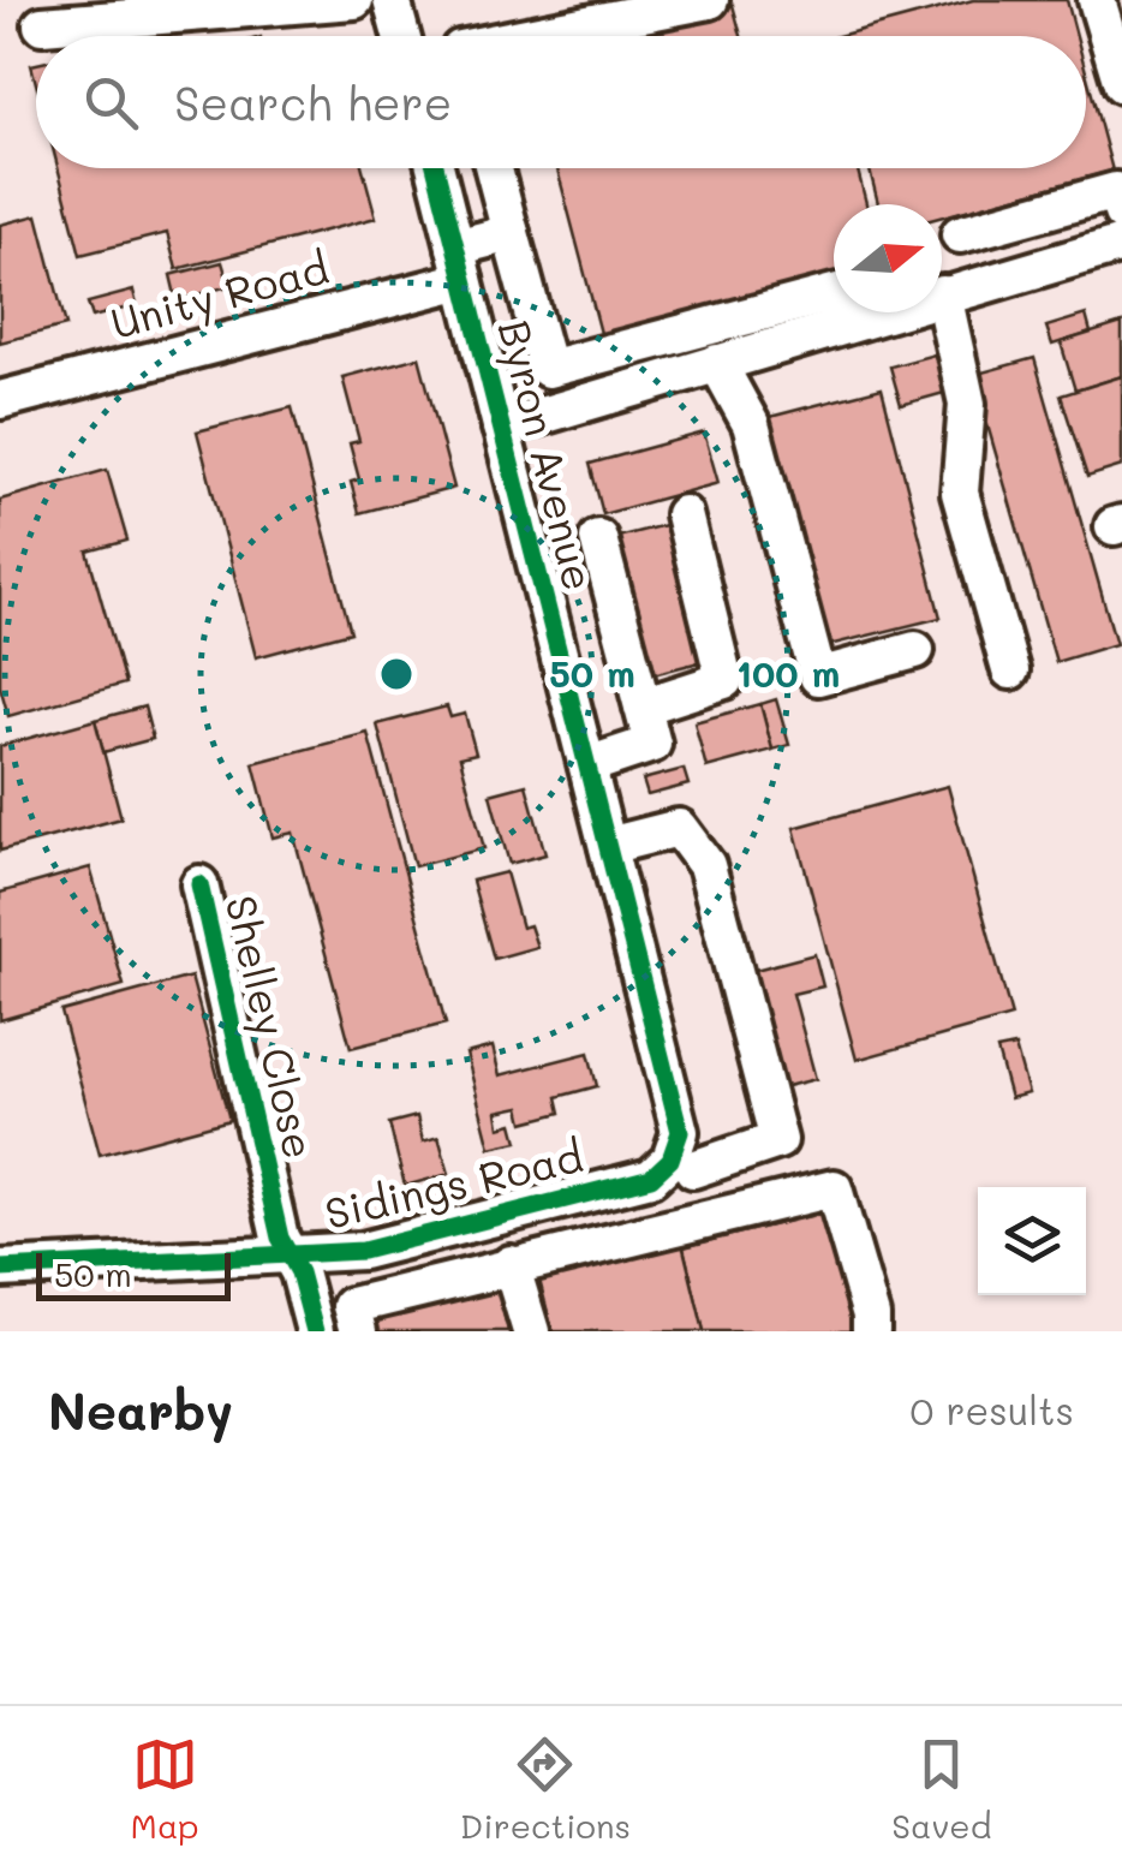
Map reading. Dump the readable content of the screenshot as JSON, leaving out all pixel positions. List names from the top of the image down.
{
  "streets": {
    "street": [
      "Unity Road",
      "Byron Avenue",
      "Shelley Close",
      "Sidings Road"
    ]
  },
  "crossings": [
    ["Unity Road", "Byron Avenue"],
    ["Byron Avenue", "Sidings Road"],
    ["Shelley Close", "Sidings Road"]
  ],
  "scale_bar": "50 m",
  "north": "right",
  "page": {
    "search": "Search here",
    "scale": "50 m",
    "heading": ["Nearby", "0 results"],
    "nav": ["Map", "Directions", "Saved"]
  },
  "rings": ["50 m", "100 m"]
}
